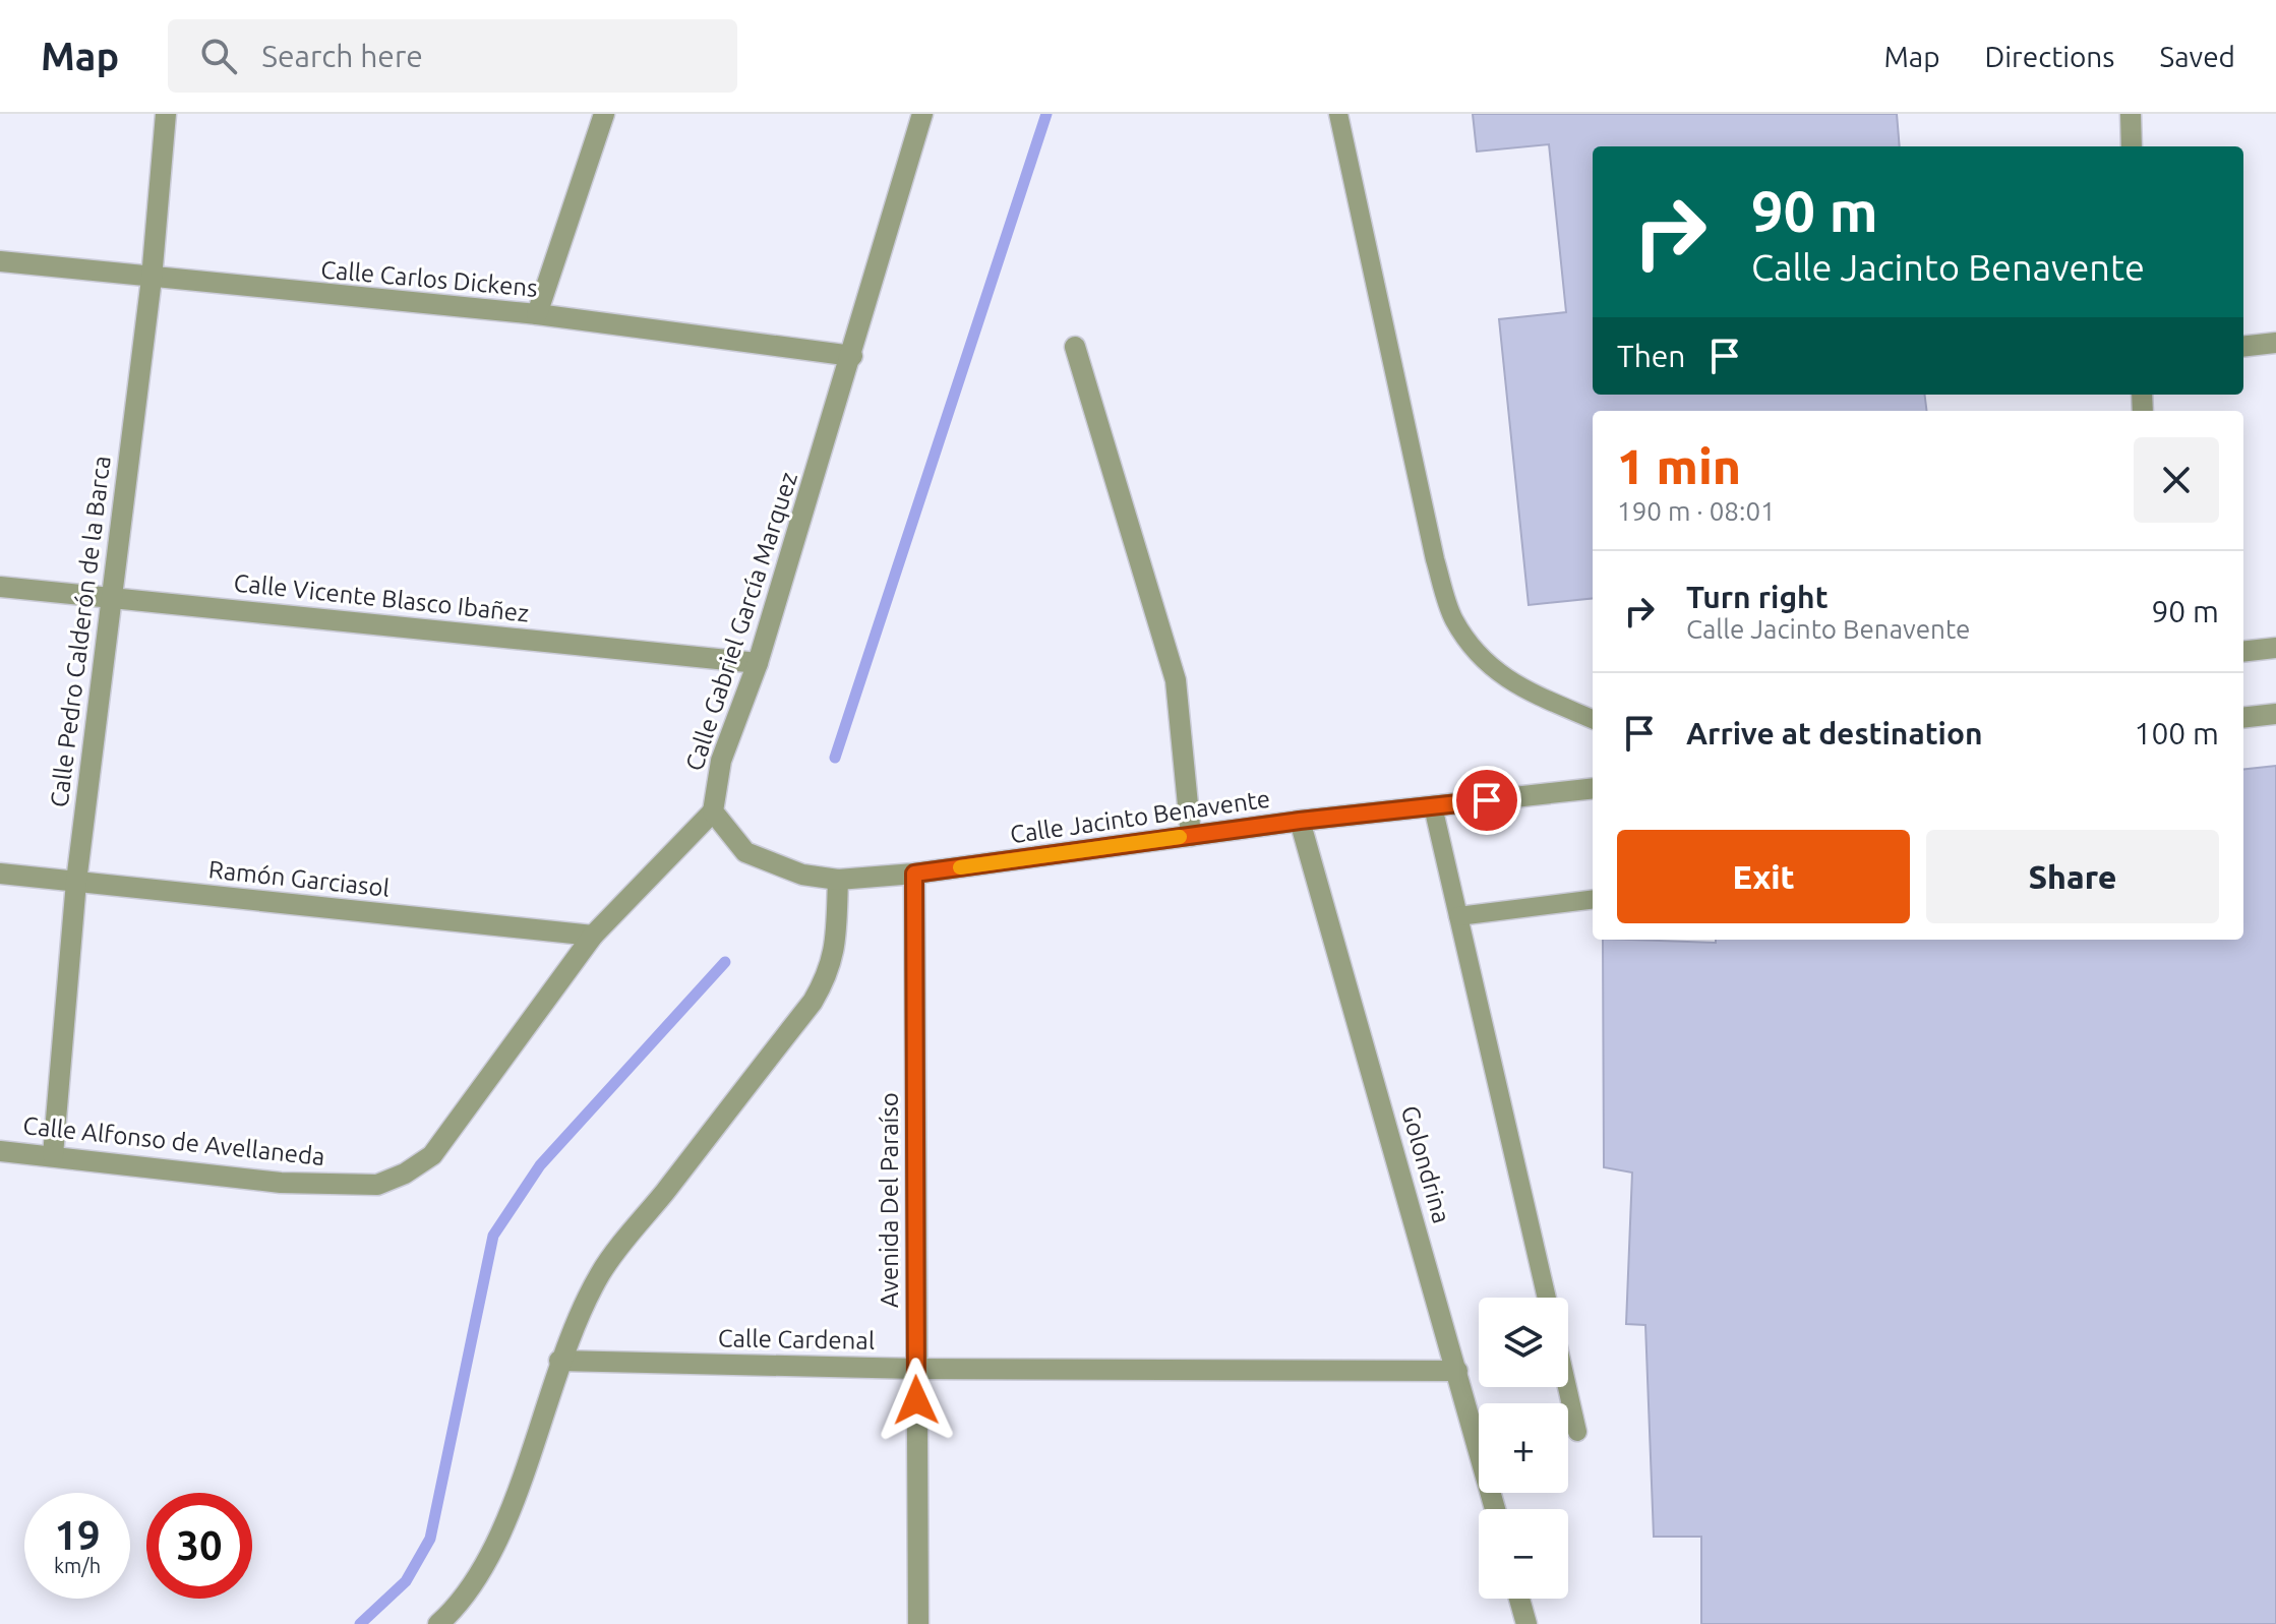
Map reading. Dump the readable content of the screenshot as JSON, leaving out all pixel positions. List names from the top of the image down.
{
  "streets": {
    "street": [
      "Calle Carlos Dickens",
      "Calle Vicente Blasco Ibañez",
      "Calle Gabriel García Marquez",
      "Calle Pedro Calderón de la Barca",
      "Calle Jacinto Benavente",
      "Ramón Garciasol",
      "Calle Alfonso de Avellaneda",
      "Golondrina",
      "Avenida Del Paraíso",
      "Calle Cardenal"
    ]
  },
  "crossings": [
    ["Calle Carlos Dickens", "Calle Gabriel García Marquez"],
    ["Calle Carlos Dickens", "Calle Pedro Calderón de la Barca"],
    ["Calle Vicente Blasco Ibañez", "Calle Gabriel García Marquez"],
    ["Calle Vicente Blasco Ibañez", "Calle Pedro Calderón de la Barca"],
    ["Calle Gabriel García Marquez", "Calle Jacinto Benavente"],
    ["Calle Pedro Calderón de la Barca", "Ramón Garciasol"],
    ["Calle Pedro Calderón de la Barca", "Calle Alfonso de Avellaneda"],
    ["Calle Jacinto Benavente", "Golondrina"],
    ["Calle Jacinto Benavente", "Avenida Del Paraíso"],
    ["Ramón Garciasol", "Calle Alfonso de Avellaneda"],
    ["Golondrina", "Calle Cardenal"],
    ["Avenida Del Paraíso", "Calle Cardenal"]
  ],
  "page": {
    "header": "Map",
    "search": "Search here",
    "nav": ["Map", "Directions", "Saved"],
    "turn": ["90 m", "Calle Jacinto Benavente"],
    "then": "Then",
    "heading": ["1 min", "190 m · 08:01"],
    "list": [
      {
        "name": "Turn right",
        "note": "Calle Jacinto Benavente",
        "value": "90 m"
      },
      {
        "name": "Arrive at destination",
        "value": "100 m"
      }
    ],
    "buttons": ["Exit", "Share"],
    "map_buttons": ["+", "−"],
    "speed": "19 km/h",
    "limit": "30"
  }
}
